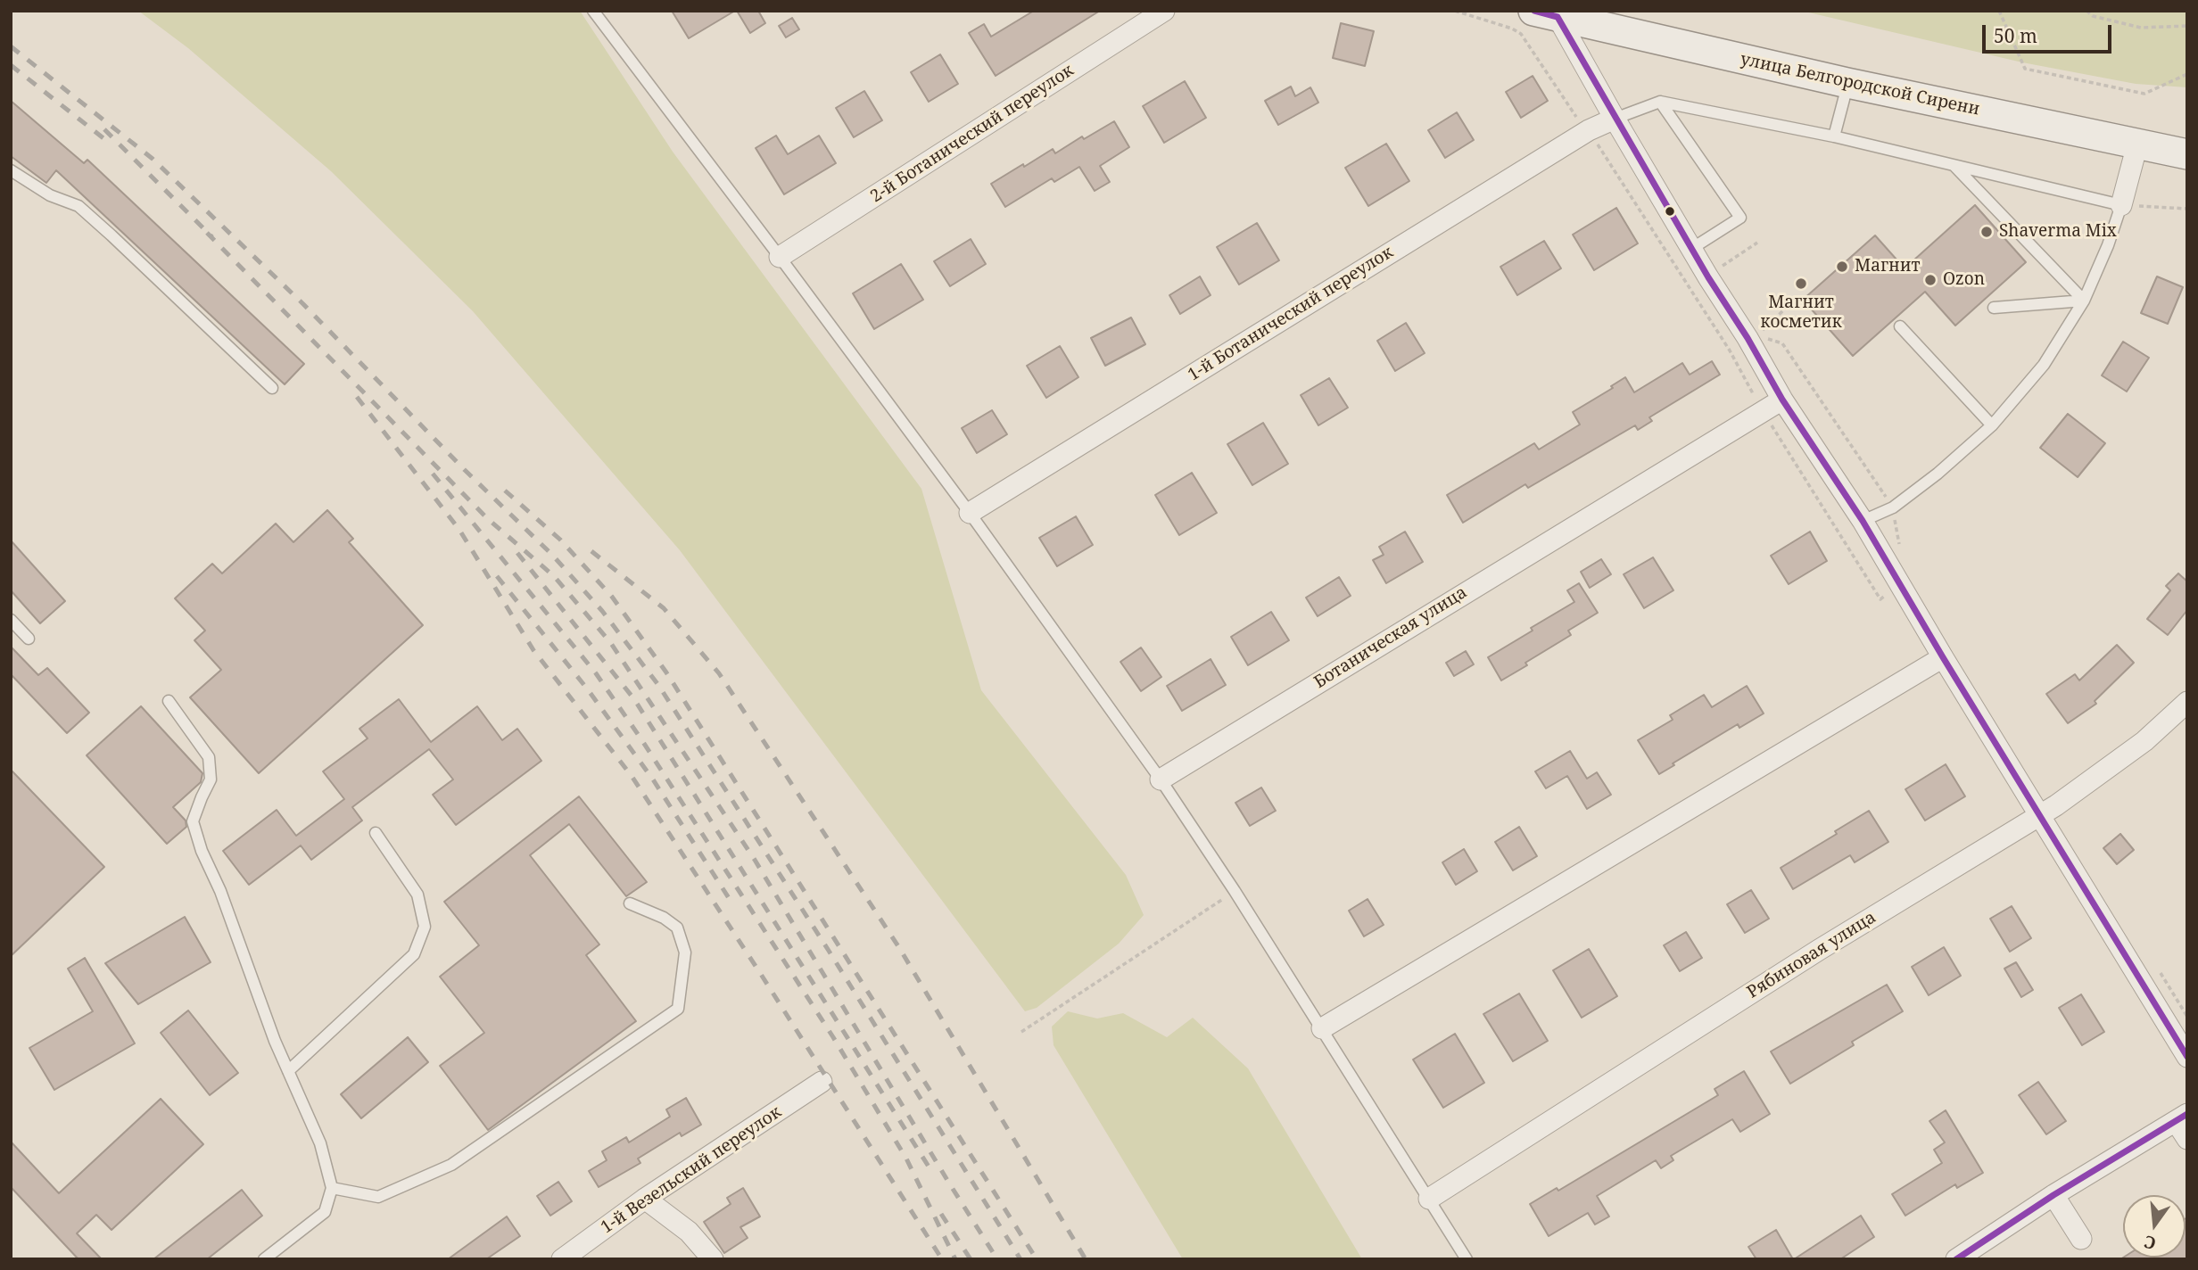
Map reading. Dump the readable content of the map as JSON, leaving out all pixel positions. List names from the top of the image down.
{
  "streets": {
    "main road": ["улица Белгородской Сирени"],
    "street": [
      "2-й Ботанический переулок",
      "1-й Ботанический переулок",
      "Ботаническая улица",
      "Рябиновая улица",
      "1-й Везельский переулок"
    ]
  },
  "places": [
    "Shaverma Mix",
    "Магнит",
    "Ozon",
    "Магнит косметик"
  ],
  "scale_bar": "50 m",
  "north": "bottom"
}
